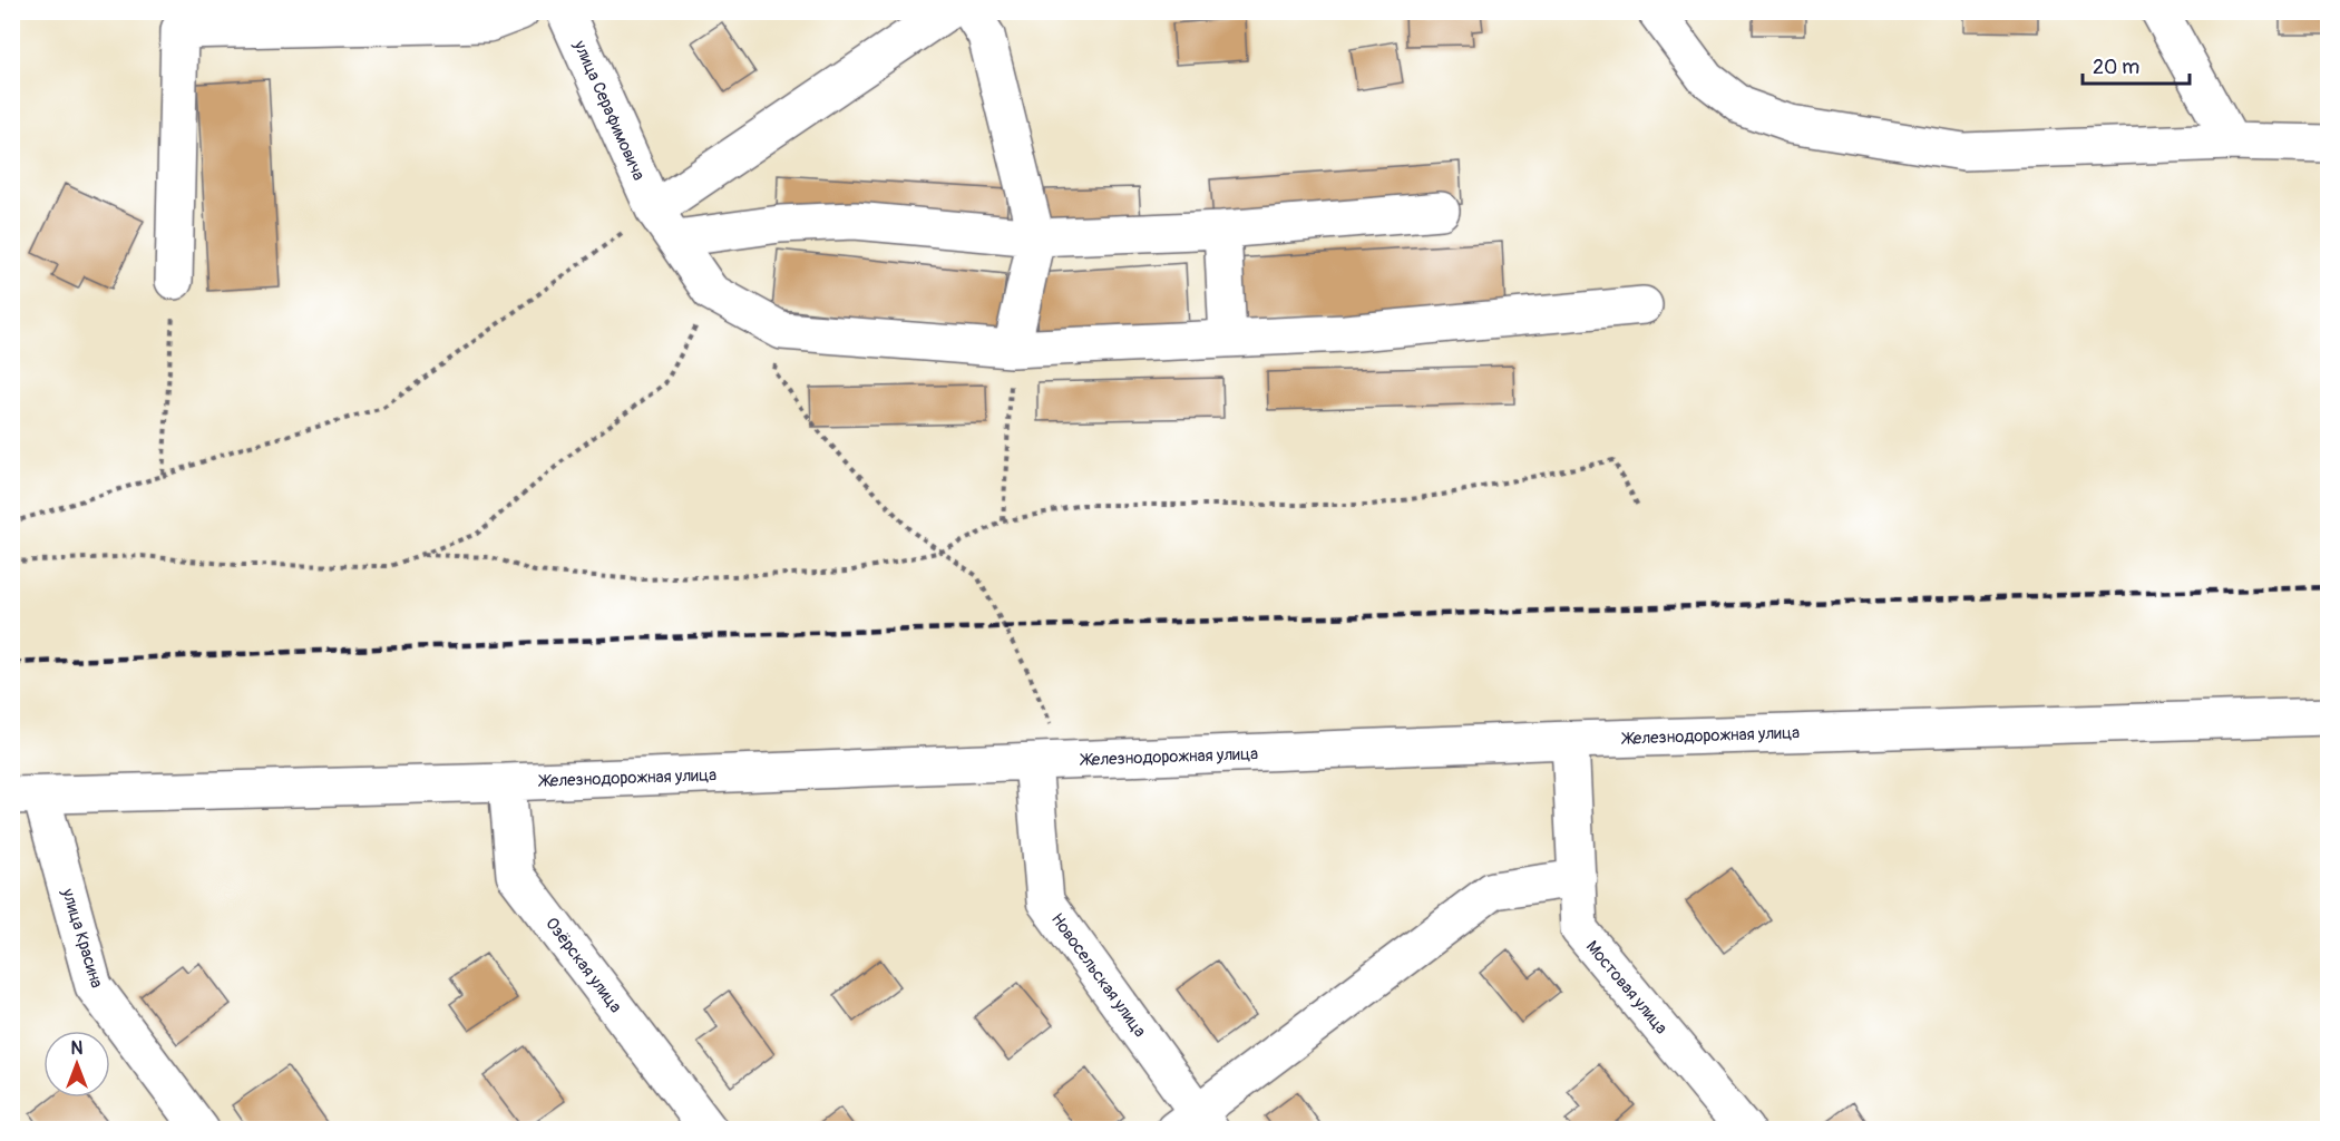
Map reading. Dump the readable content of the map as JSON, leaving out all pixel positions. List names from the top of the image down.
{
  "streets": {
    "street": [
      "улица Серафимовича",
      "Железнодорожная улица",
      "улица Красина",
      "Озёрская улица",
      "Новосельская улица",
      "Мостовая улица"
    ]
  },
  "crossings": [
    ["Железнодорожная улица", "улица Красина"],
    ["Железнодорожная улица", "Озёрская улица"],
    ["Железнодорожная улица", "Новосельская улица"],
    ["Железнодорожная улица", "Мостовая улица"]
  ],
  "scale_bar": "20 m",
  "north": "top"
}
